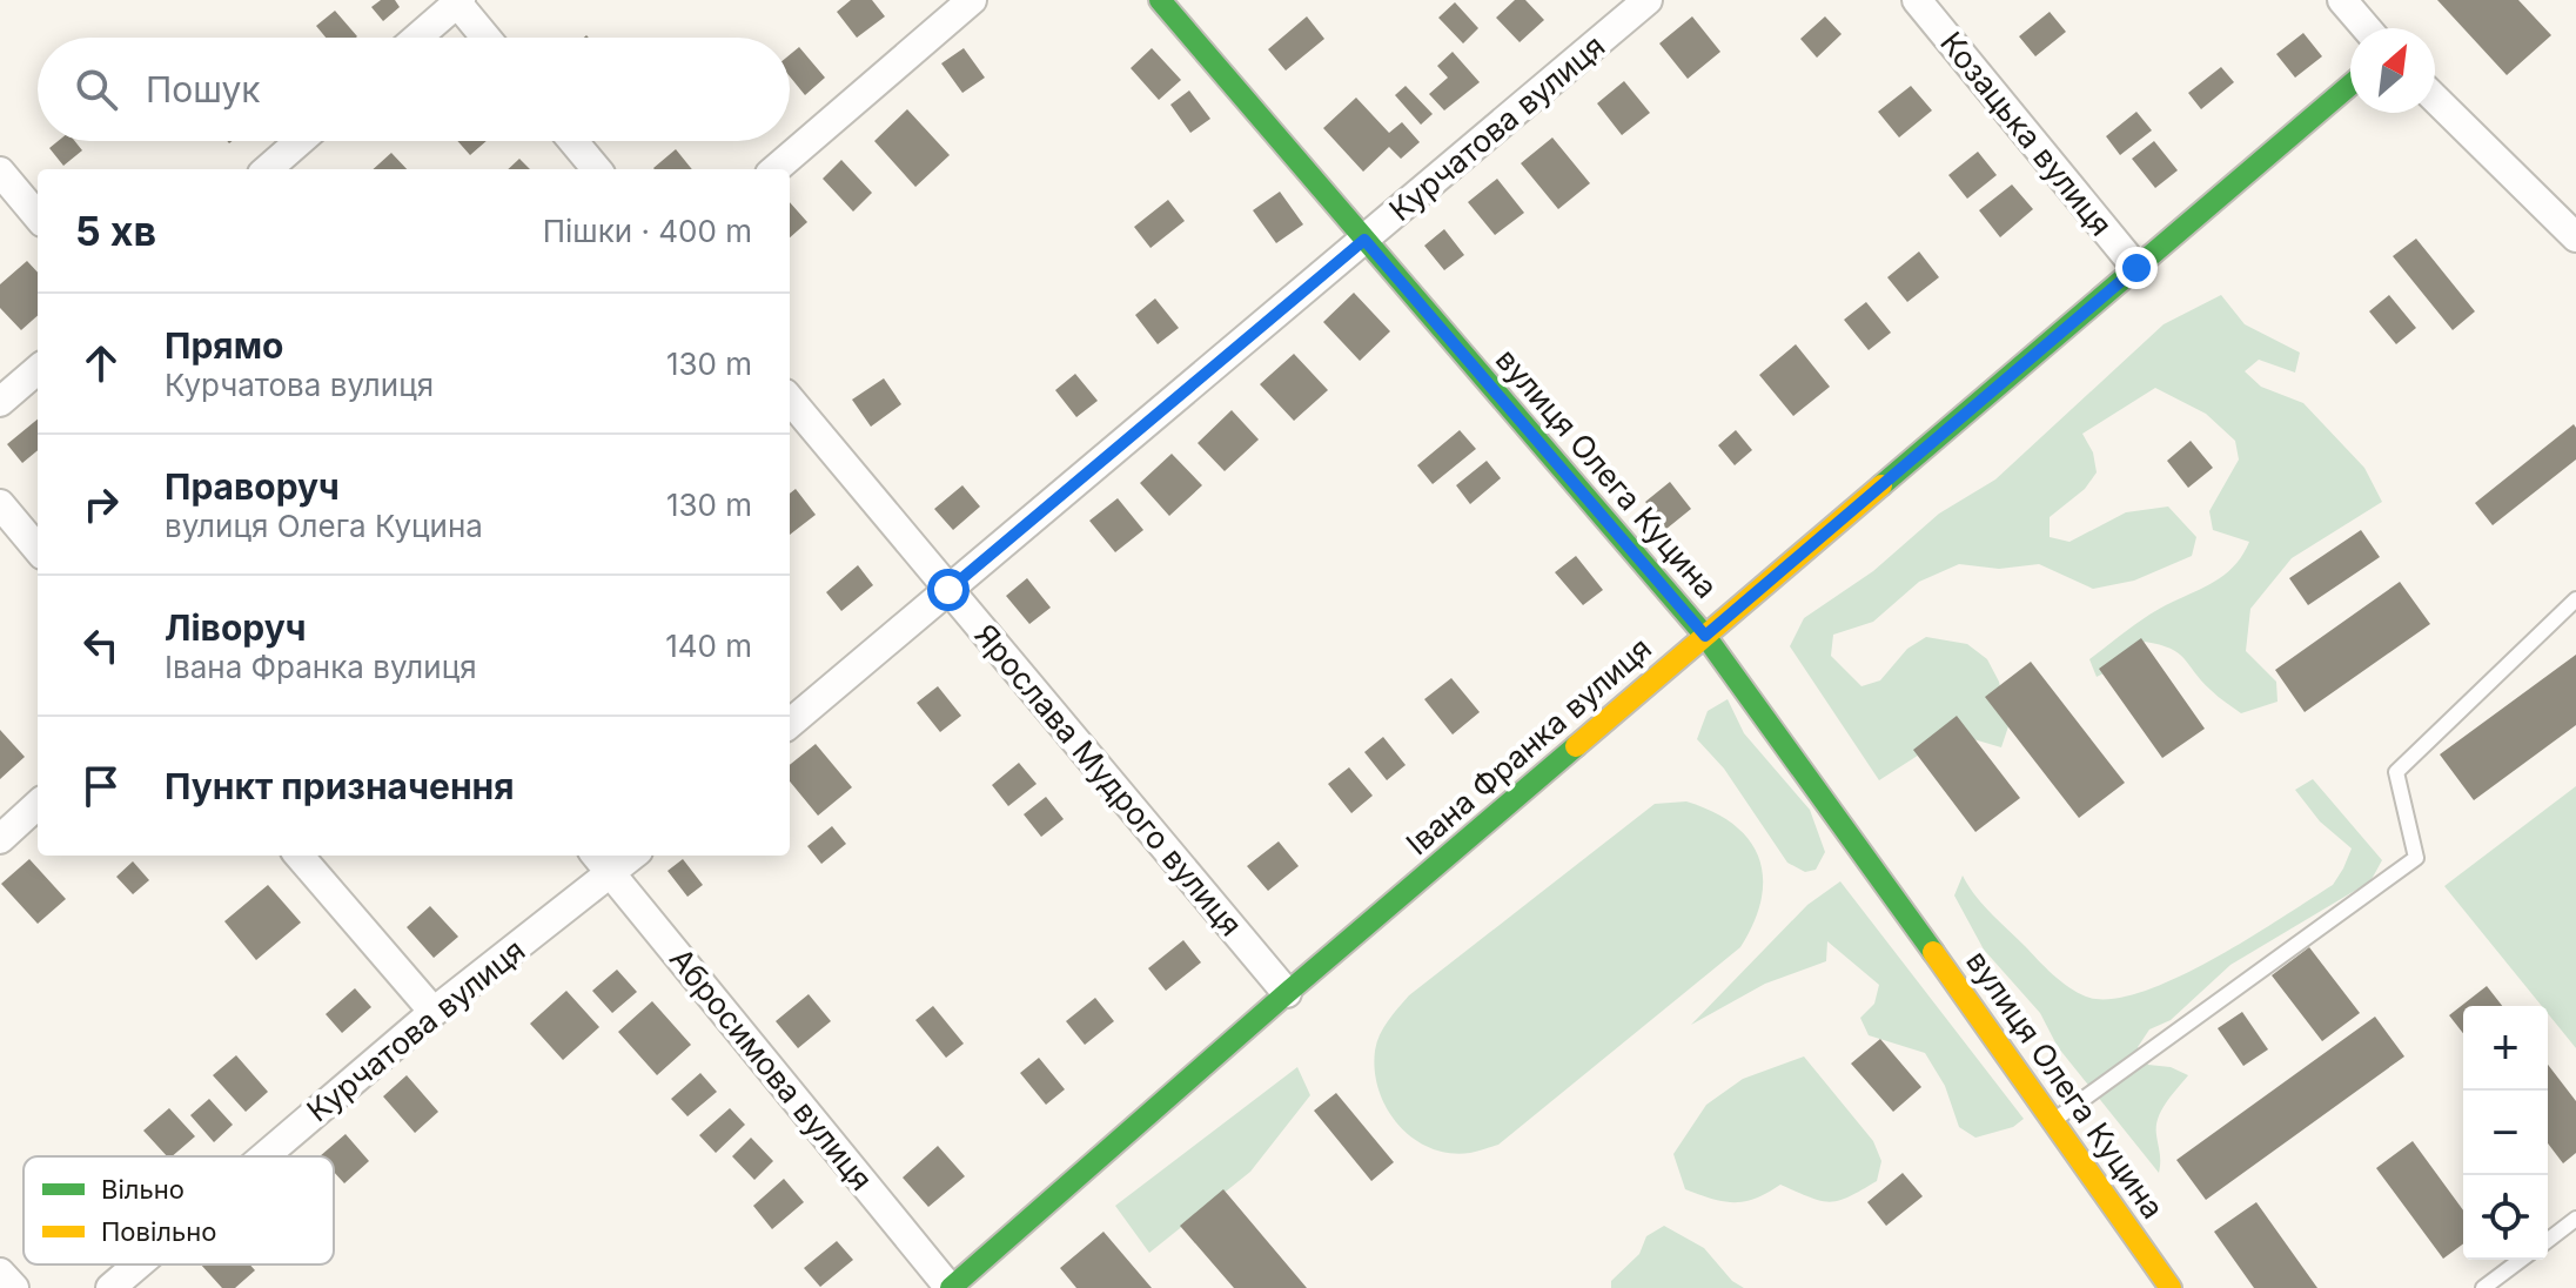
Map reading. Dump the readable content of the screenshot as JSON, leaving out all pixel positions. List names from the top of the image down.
{
  "streets": {
    "street": [
      "Курчатова вулиця",
      "Козацька вулиця",
      "вулиця Олега Куцина",
      "Івана Франка вулиця",
      "Ярослава Мудрого вулиця",
      "Абросимова вулиця"
    ]
  },
  "crossings": [
    ["Курчатова вулиця", "вулиця Олега Куцина"],
    ["Курчатова вулиця", "Ярослава Мудрого вулиця"],
    ["Курчатова вулиця", "Абросимова вулиця"],
    ["Козацька вулиця", "Івана Франка вулиця"],
    ["вулиця Олега Куцина", "Івана Франка вулиця"],
    ["Івана Франка вулиця", "Ярослава Мудрого вулиця"],
    ["Івана Франка вулиця", "Абросимова вулиця"]
  ],
  "legend": ["Вільно", "Повільно"],
  "north": "top right",
  "page": {
    "search": "Пошук",
    "heading": ["5 хв", "Пішки · 400 m"],
    "list": [
      ["Прямо", "Курчатова вулиця", "130 m"],
      ["Праворуч", "вулиця Олега Куцина", "130 m"],
      ["Ліворуч", "Івана Франка вулиця", "140 m"],
      "Пункт призначення"
    ],
    "map_buttons": ["+", "−"]
  }
}
